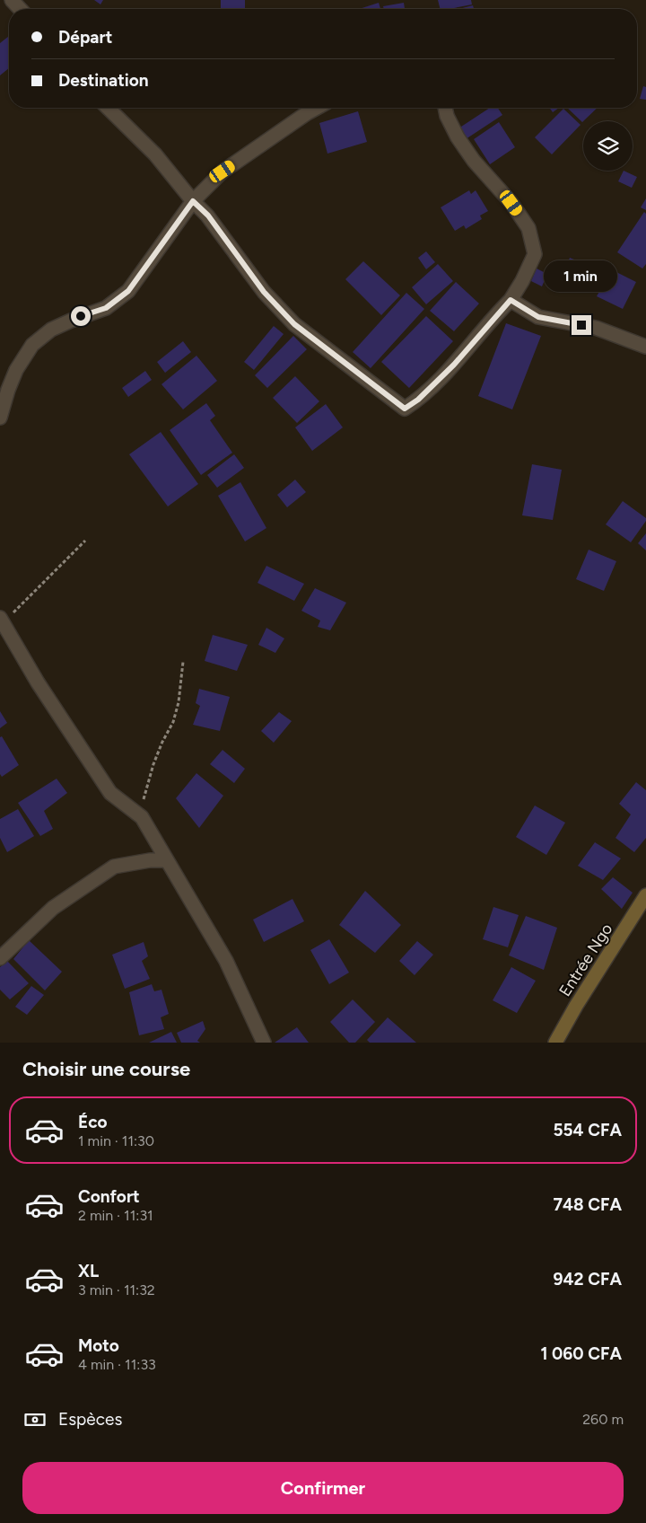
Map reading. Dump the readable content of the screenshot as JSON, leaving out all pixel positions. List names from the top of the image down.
{
  "streets": {
    "street": ["Entrée Ngo"]
  },
  "page": {
    "banner": ["Départ", "Destination"],
    "bubble": "1 min",
    "heading": "Choisir une course",
    "list": [
      {
        "name": "Éco",
        "note": "1 min · 11:30",
        "value": "554 CFA"
      },
      {
        "name": "Confort",
        "note": "2 min · 11:31",
        "value": "748 CFA"
      },
      {
        "name": "XL",
        "note": "3 min · 11:32",
        "value": "942 CFA"
      },
      {
        "name": "Moto",
        "note": "4 min · 11:33",
        "value": "1 060 CFA"
      }
    ],
    "pay": ["Espèces", "260 m"],
    "buttons": "Confirmer"
  }
}
